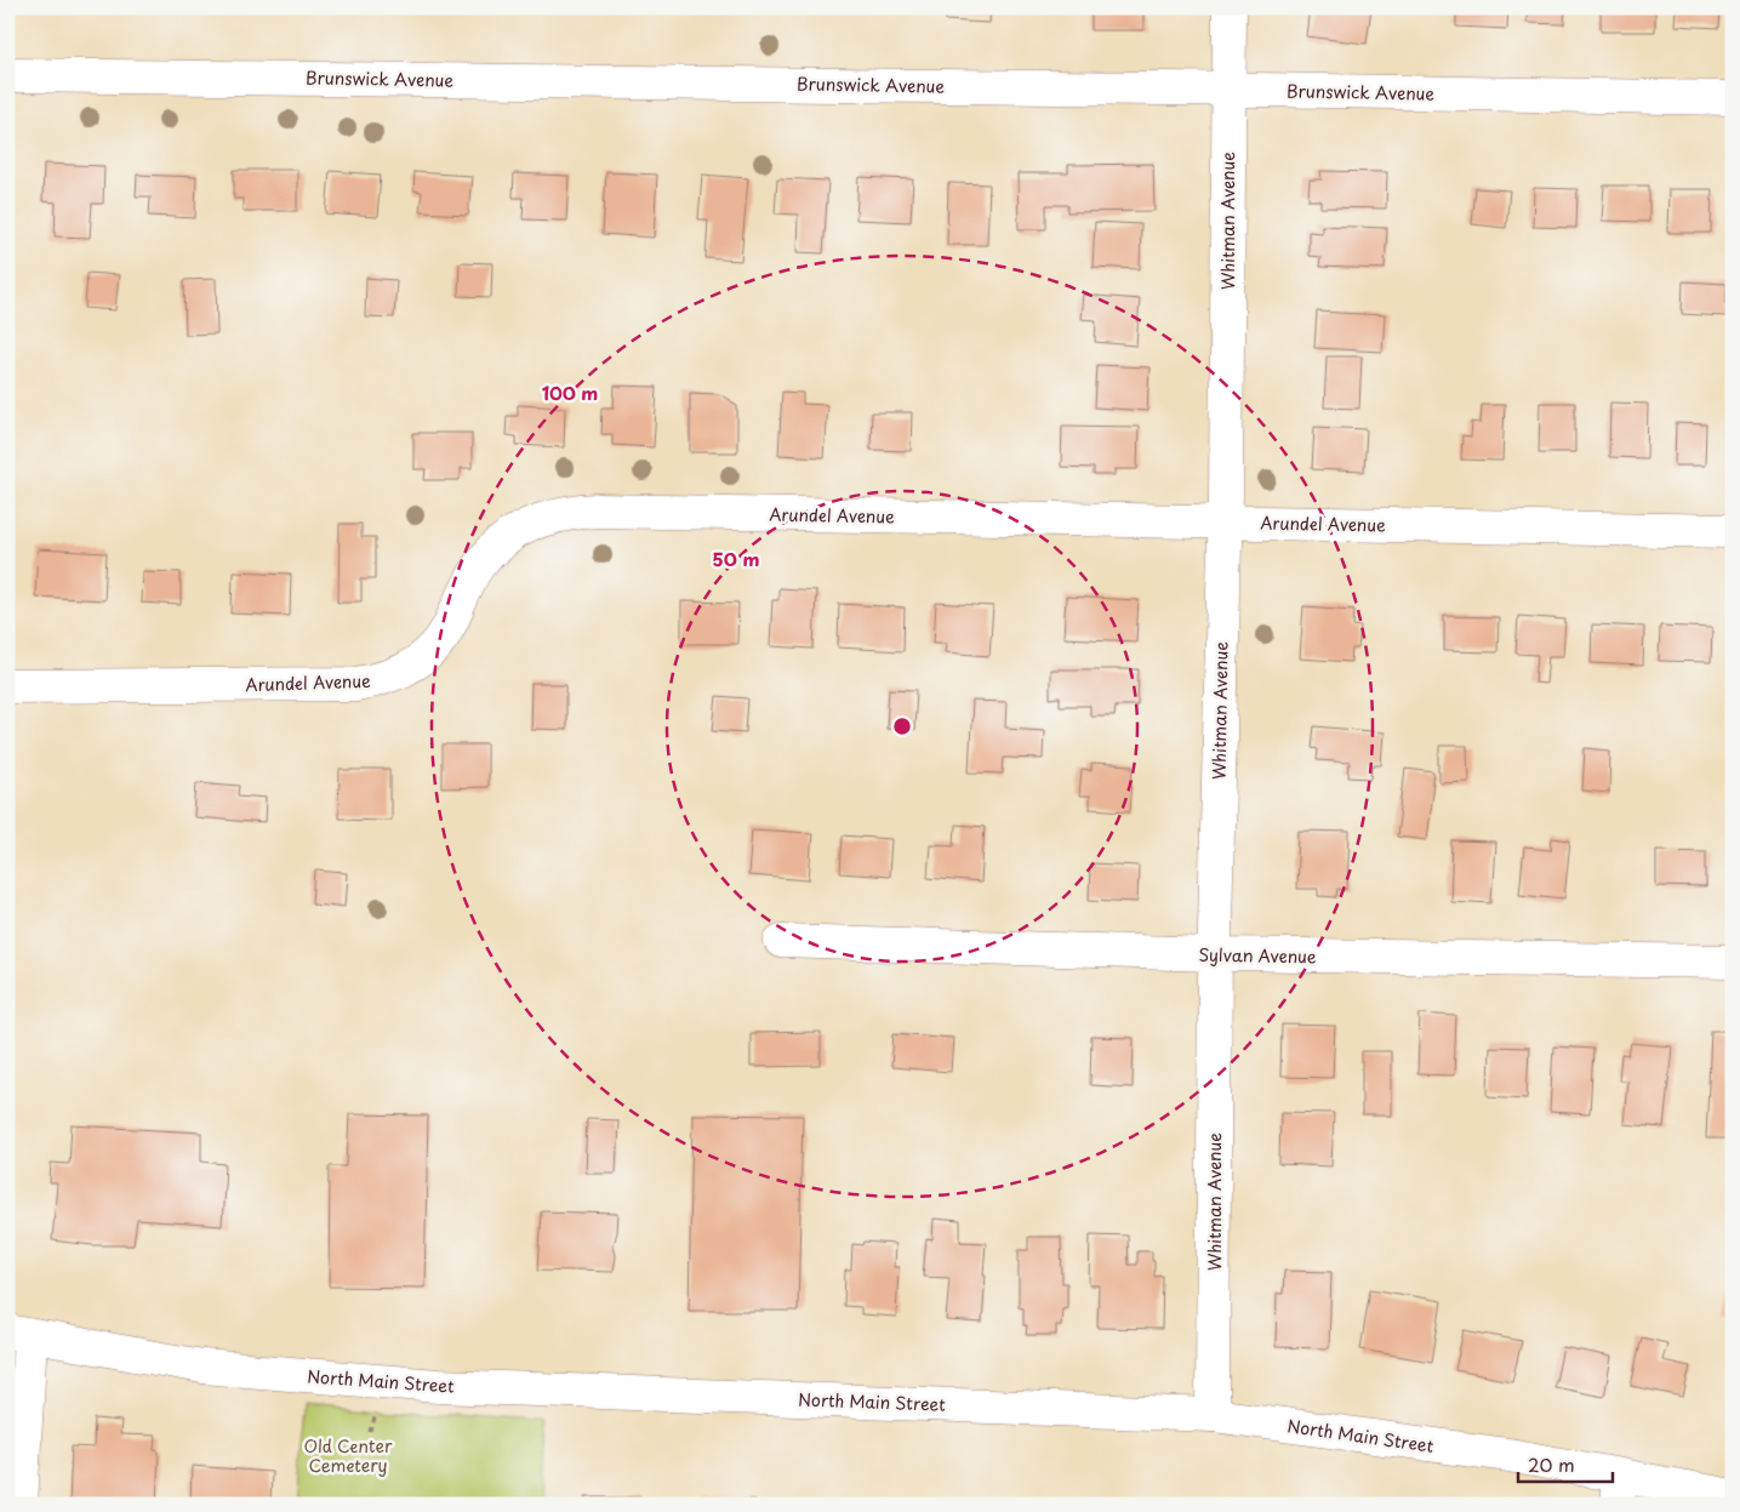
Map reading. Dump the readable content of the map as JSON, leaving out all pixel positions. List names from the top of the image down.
{
  "streets": {
    "street": [
      "Brunswick Avenue",
      "Whitman Avenue",
      "Arundel Avenue",
      "Sylvan Avenue",
      "North Main Street"
    ]
  },
  "crossings": [
    ["Brunswick Avenue", "Whitman Avenue"],
    ["Whitman Avenue", "Arundel Avenue"],
    ["Whitman Avenue", "Sylvan Avenue"],
    ["Whitman Avenue", "North Main Street"]
  ],
  "parks": ["Old Center Cemetery"],
  "scale_bar": "20 m",
  "rings": ["100 m", "50 m"]
}
